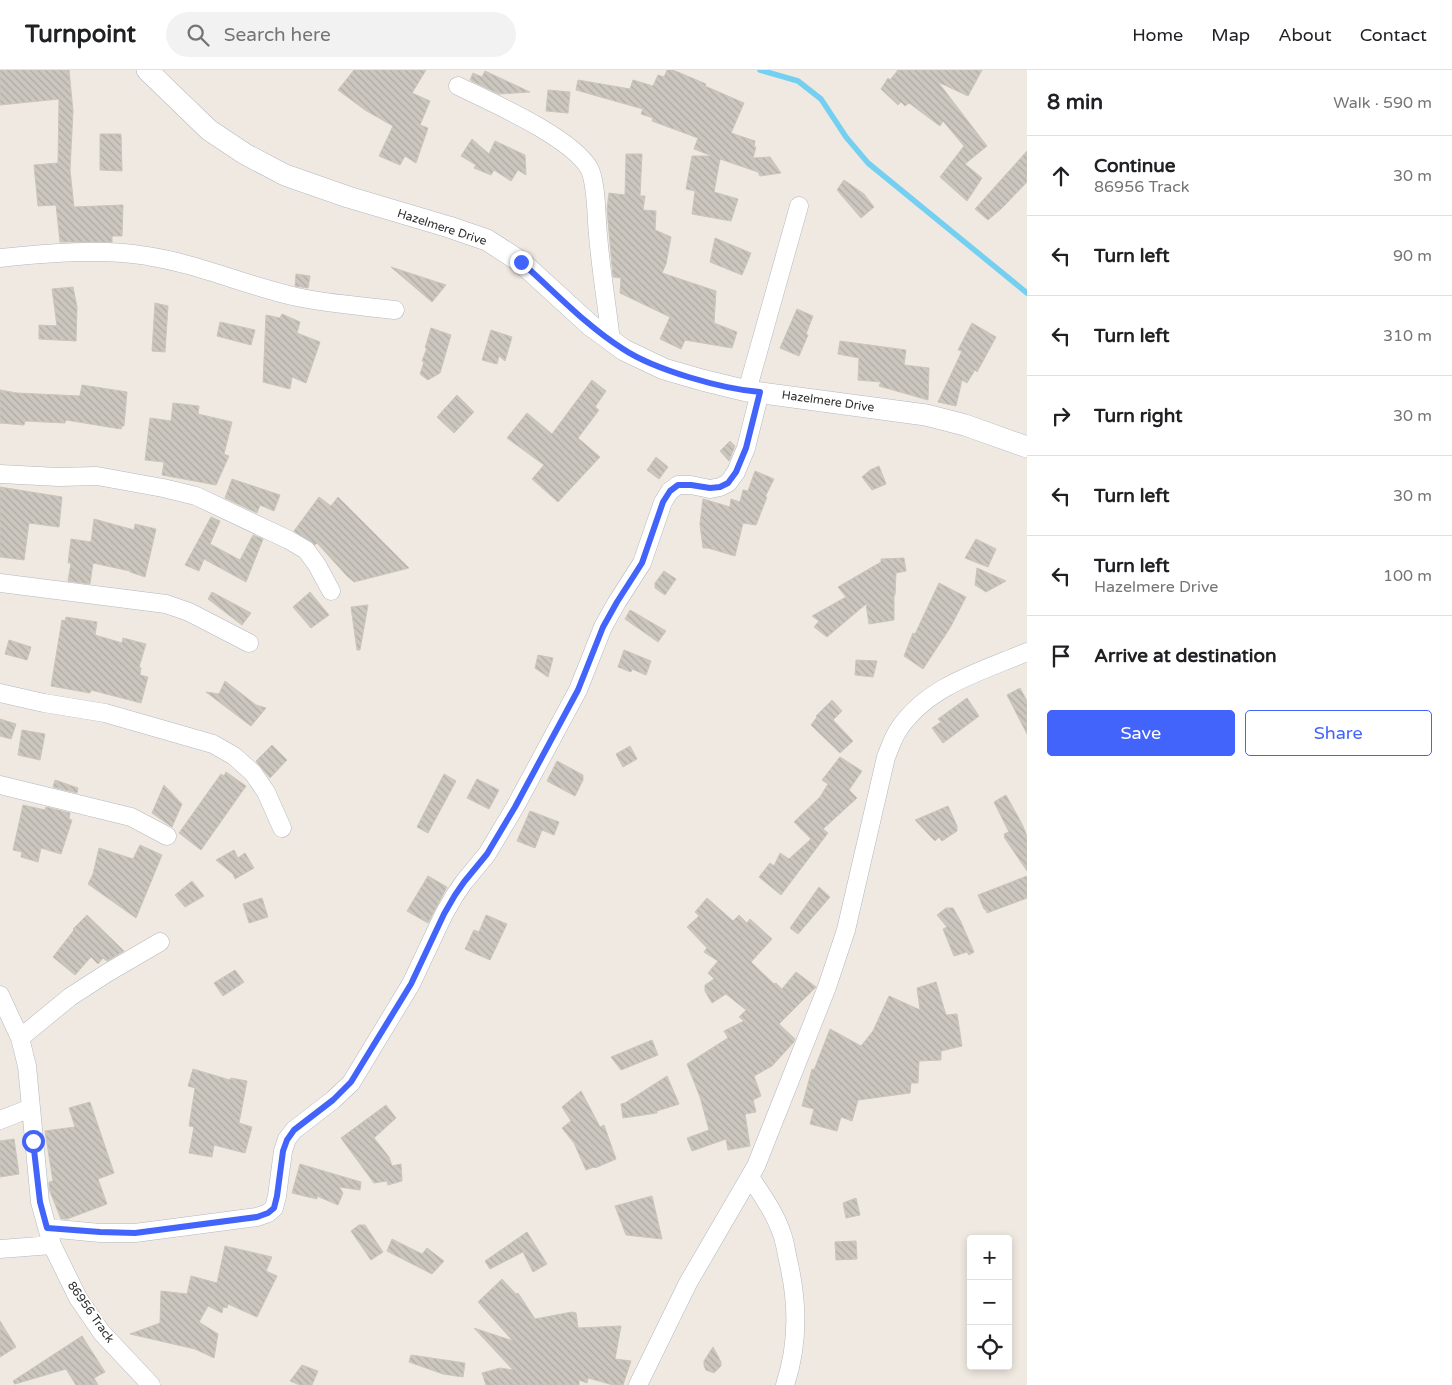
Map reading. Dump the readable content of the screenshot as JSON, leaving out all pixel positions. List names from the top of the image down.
{
  "streets": {
    "street": ["Hazelmere Drive", "86956 Track"]
  },
  "page": {
    "header": "Turnpoint",
    "search": "Search here",
    "nav": [
      "Home",
      "Map",
      "About",
      "Contact"
    ],
    "heading": ["8 min", "Walk · 590 m"],
    "list": [
      ["Continue", "86956 Track", "30 m"],
      ["Turn left", "90 m"],
      ["Turn left", "310 m"],
      ["Turn right", "30 m"],
      ["Turn left", "30 m"],
      ["Turn left", "Hazelmere Drive", "100 m"],
      "Arrive at destination"
    ],
    "buttons": ["Save", "Share"],
    "map_buttons": ["+", "−"]
  }
}
